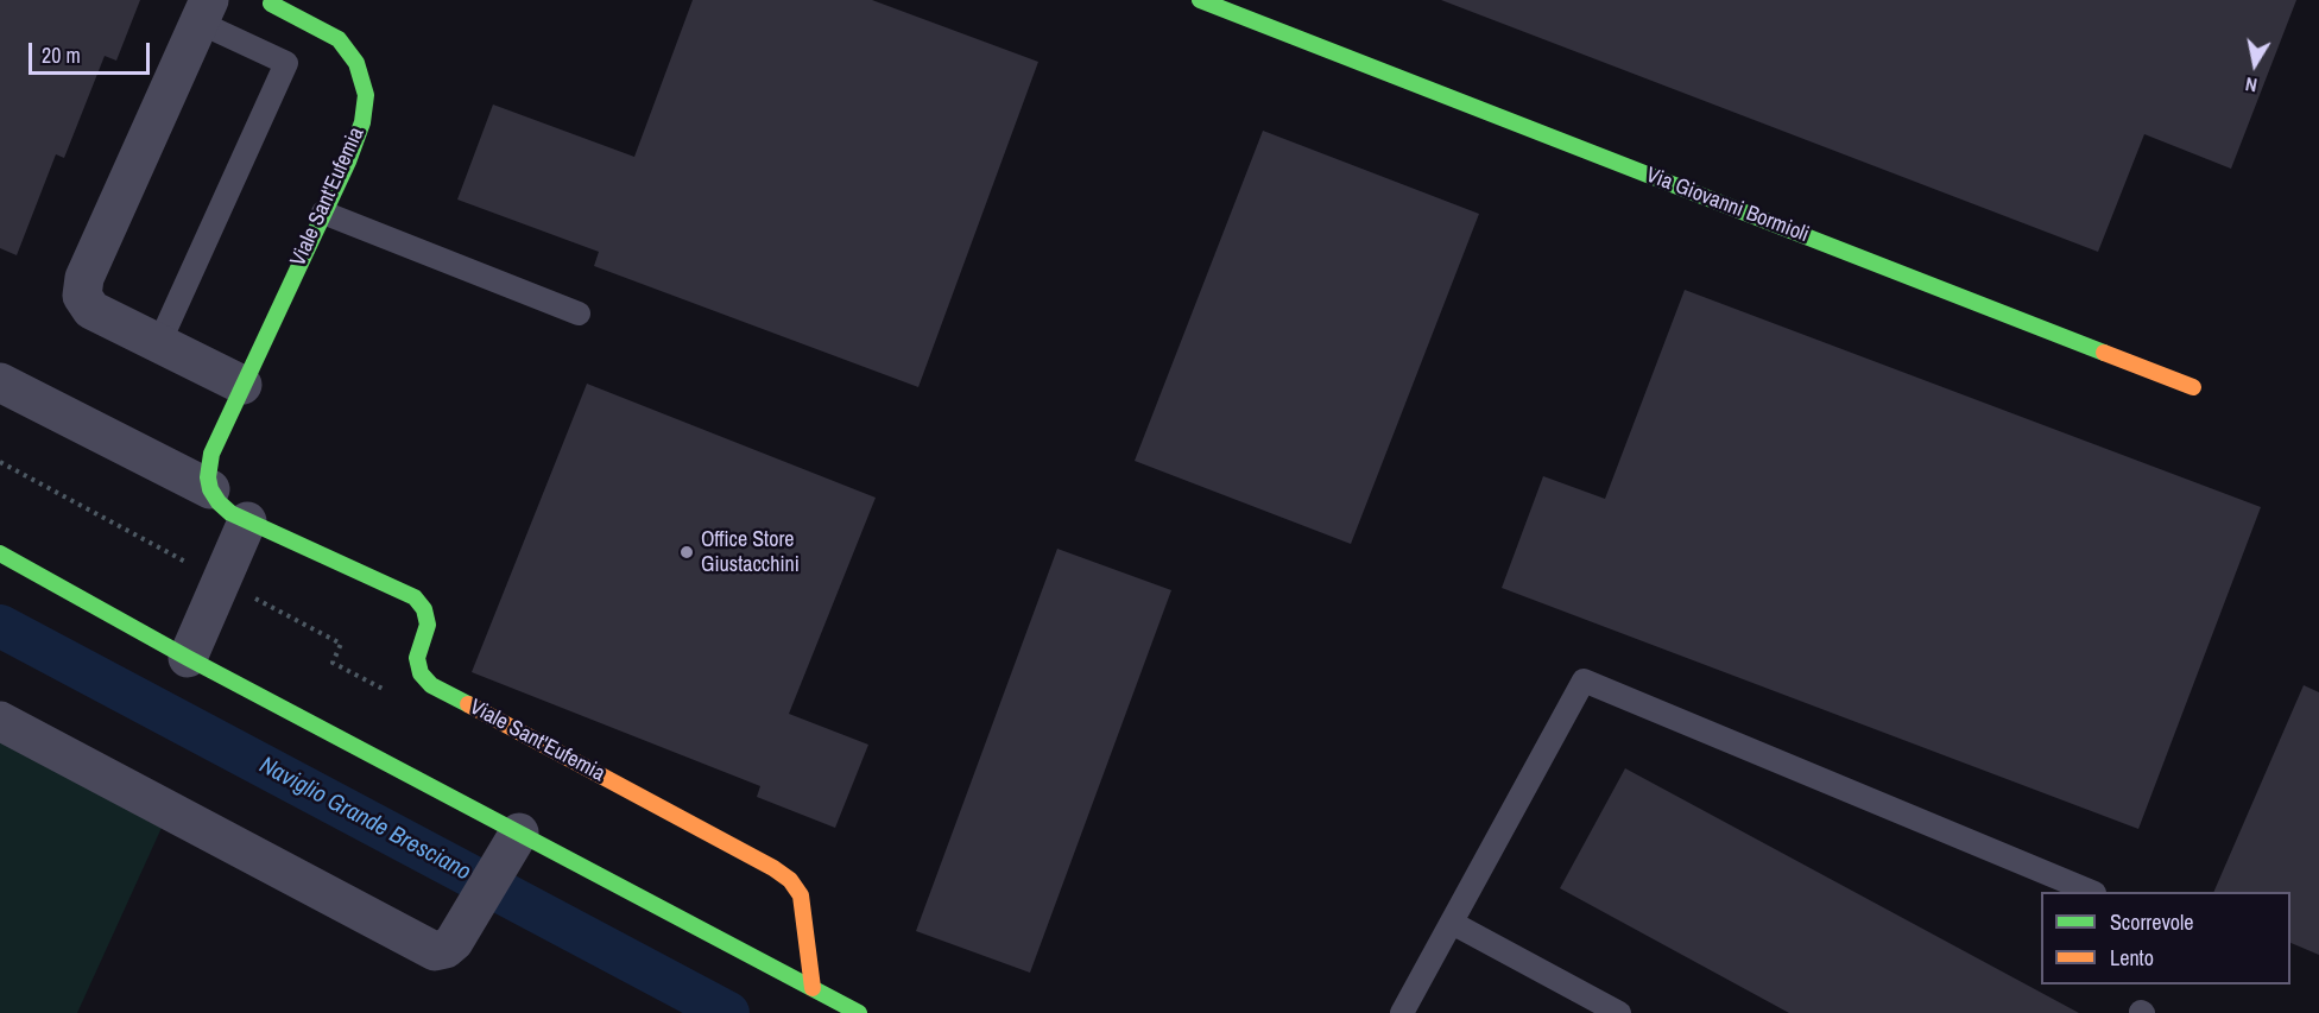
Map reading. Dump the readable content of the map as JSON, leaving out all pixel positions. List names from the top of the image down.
{
  "streets": {
    "street": ["Viale Sant'Eufemia", "Via Giovanni Bormioli"]
  },
  "water": ["Naviglio Grande Bresciano"],
  "places": ["Office Store Giustacchini"],
  "legend": ["Scorrevole", "Lento"],
  "scale_bar": "20 m",
  "north": "bottom"
}
